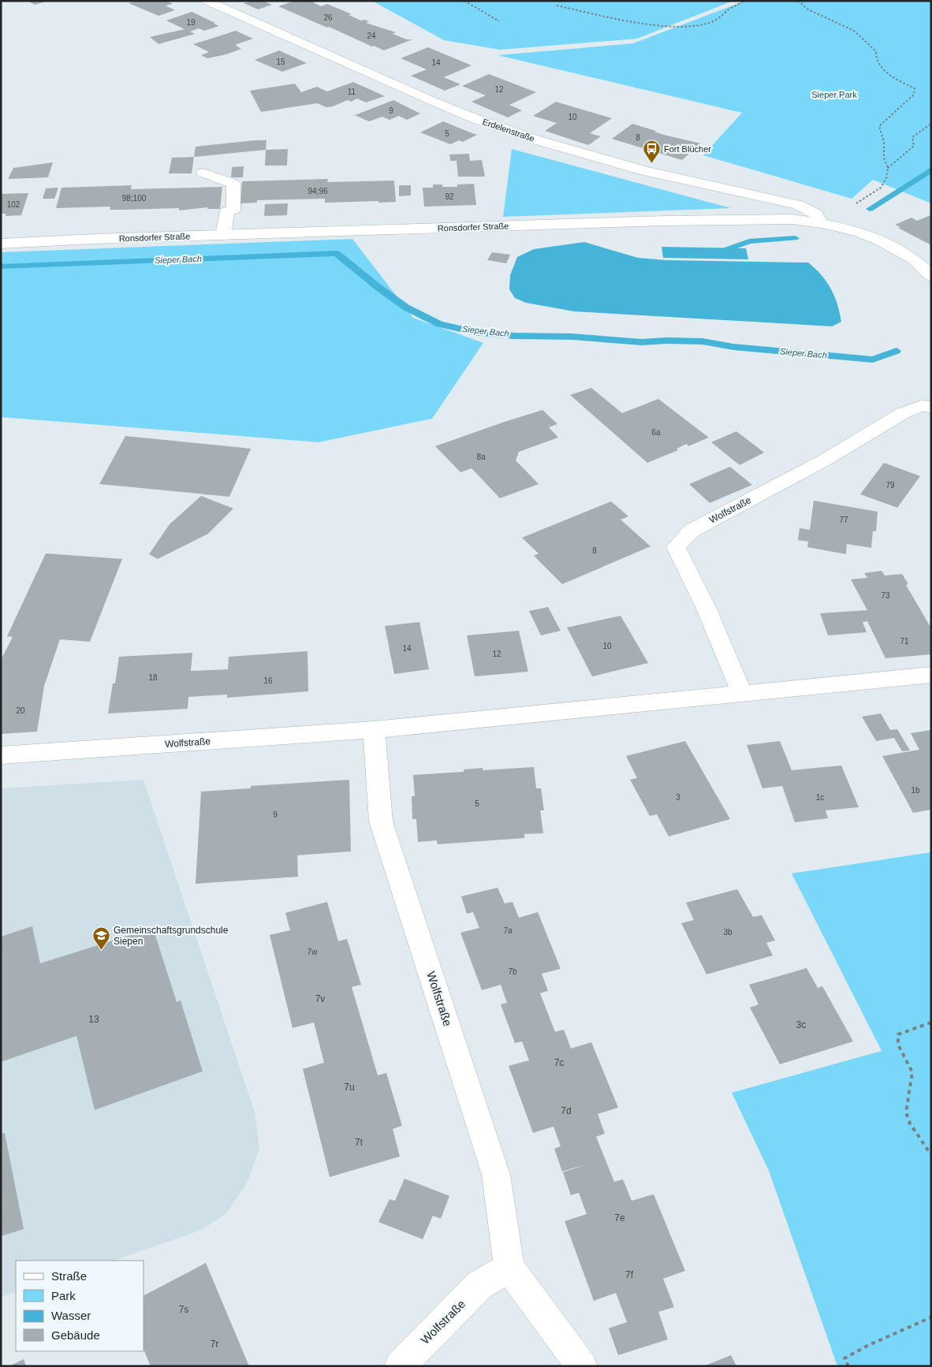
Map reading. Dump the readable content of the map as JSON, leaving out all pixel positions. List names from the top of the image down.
{
  "streets": {
    "street": ["Erdelenstraße", "Ronsdorfer Straße", "Wolfstraße"]
  },
  "crossings": [
    ["Erdelenstraße", "Ronsdorfer Straße"]
  ],
  "water": ["Sieper Bach"],
  "parks": ["Sieper Park"],
  "places": {
    "bus stop": ["Fort Blücher"],
    "school or university": ["Gemeinschaftsgrundschule Siepen"]
  },
  "house_numbers": [
    "26",
    "19",
    "24",
    "15",
    "14",
    "12",
    "11",
    "9",
    "10",
    "5",
    "8",
    "94;96",
    "92",
    "98;100",
    "102",
    "6a",
    "8a",
    "79",
    "77",
    "8",
    "73",
    "71",
    "10",
    "14",
    "12",
    "18",
    "16",
    "20",
    "1b",
    "3",
    "1c",
    "5",
    "9",
    "7a",
    "3b",
    "7w",
    "7b",
    "7v",
    "13",
    "3c",
    "7c",
    "7u",
    "7d",
    "7t",
    "7e",
    "7f",
    "7s",
    "7r"
  ],
  "legend": [
    "Straße",
    "Park",
    "Wasser",
    "Gebäude"
  ]
}
